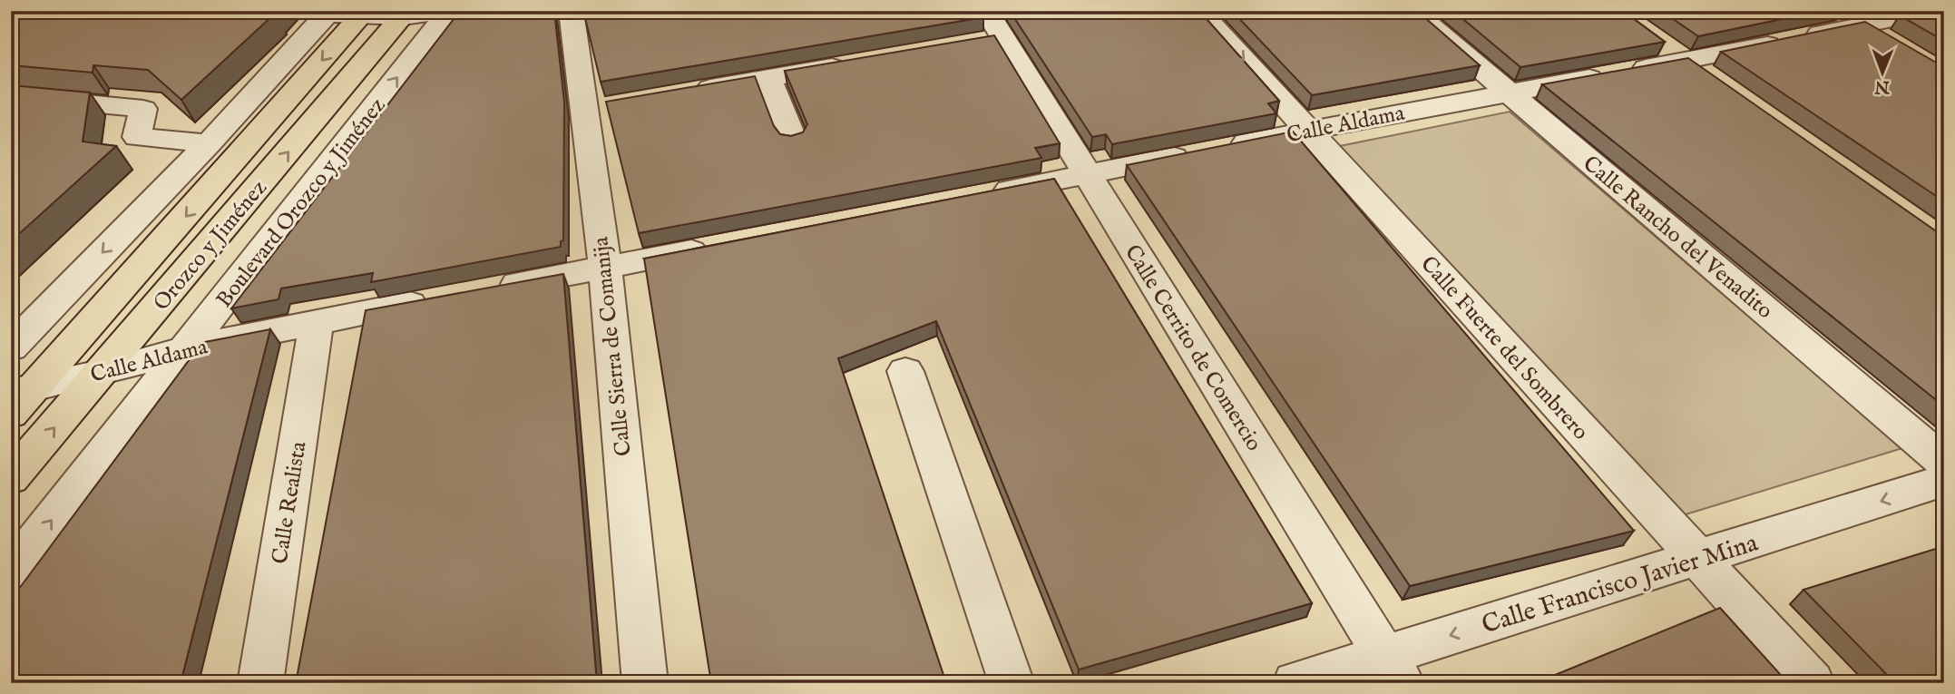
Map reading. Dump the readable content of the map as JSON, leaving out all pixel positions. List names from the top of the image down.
{
  "streets": {
    "highway": ["Orozco y Jiménez"],
    "street": [
      "Calle Aldama",
      "Boulevard Orozco y Jiménez",
      "Calle Rancho del Venadito",
      "Calle Sierra de Comanija",
      "Calle Cerrito de Comercio",
      "Calle Fuerte del Sombrero",
      "Calle Realista",
      "Calle Francisco Javier Mina"
    ]
  },
  "crossings": [
    ["Calle Aldama", "Boulevard Orozco y Jiménez"],
    ["Calle Aldama", "Calle Rancho del Venadito"],
    ["Calle Aldama", "Orozco y Jiménez"],
    ["Calle Aldama", "Calle Cerrito de Comercio"],
    ["Calle Aldama", "Calle Fuerte del Sombrero"],
    ["Calle Aldama", "Calle Realista"],
    ["Calle Cerrito de Comercio", "Calle Francisco Javier Mina"],
    ["Calle Fuerte del Sombrero", "Calle Francisco Javier Mina"]
  ],
  "one_way": ["Calle Francisco Javier Mina"],
  "north": "bottom"
}
